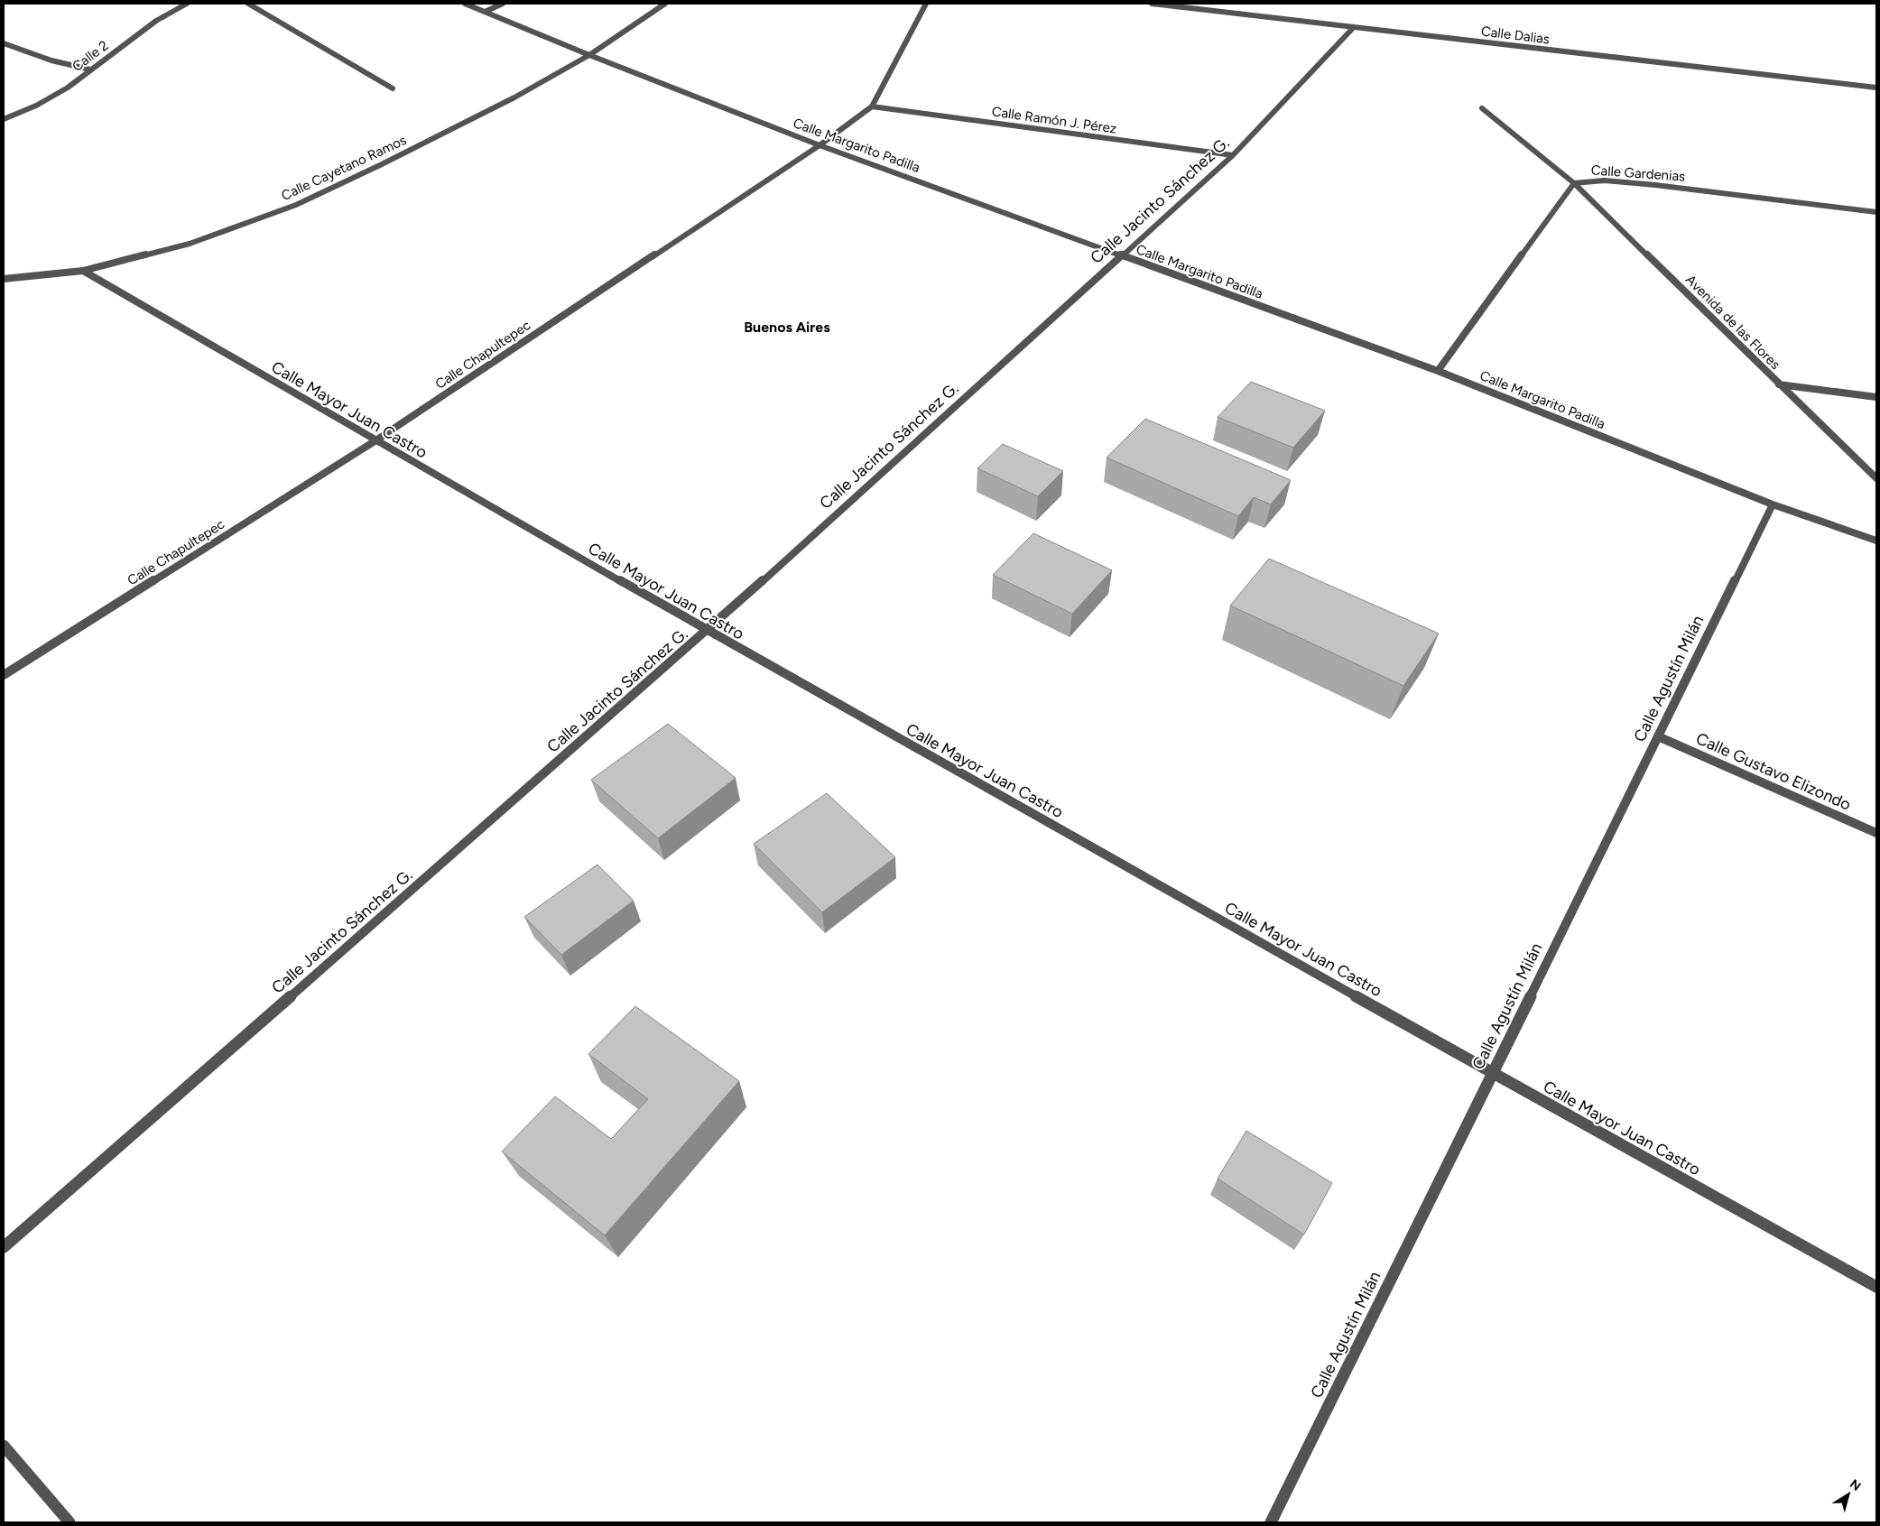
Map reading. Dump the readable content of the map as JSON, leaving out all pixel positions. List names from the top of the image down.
{
  "streets": {
    "street": [
      "Calle Dalias",
      "Calle 2",
      "Calle Ramón J. Pérez",
      "Calle Margarito Padilla",
      "Calle Cayetano Ramos",
      "Calle Gardenias",
      "Calle Jacinto Sánchez G.",
      "Avenida de las Flores",
      "Calle Chapultepec",
      "Calle Mayor Juan Castro",
      "Calle Agustín Milán",
      "Calle Gustavo Elizondo"
    ]
  },
  "crossings": [
    ["Calle Dalias", "Calle Jacinto Sánchez G."],
    ["Calle Ramón J. Pérez", "Calle Jacinto Sánchez G."],
    ["Calle Ramón J. Pérez", "Calle Chapultepec"],
    ["Calle Margarito Padilla", "Calle Cayetano Ramos"],
    ["Calle Margarito Padilla", "Calle Gardenias"],
    ["Calle Margarito Padilla", "Calle Jacinto Sánchez G."],
    ["Calle Margarito Padilla", "Calle Chapultepec"],
    ["Calle Margarito Padilla", "Calle Agustín Milán"],
    ["Calle Cayetano Ramos", "Calle Mayor Juan Castro"],
    ["Calle Gardenias", "Avenida de las Flores"],
    ["Calle Jacinto Sánchez G.", "Calle Mayor Juan Castro"],
    ["Calle Chapultepec", "Calle Mayor Juan Castro"],
    ["Calle Mayor Juan Castro", "Calle Agustín Milán"],
    ["Calle Agustín Milán", "Calle Gustavo Elizondo"]
  ],
  "districts": ["Buenos Aires"],
  "north": "top right"
}
